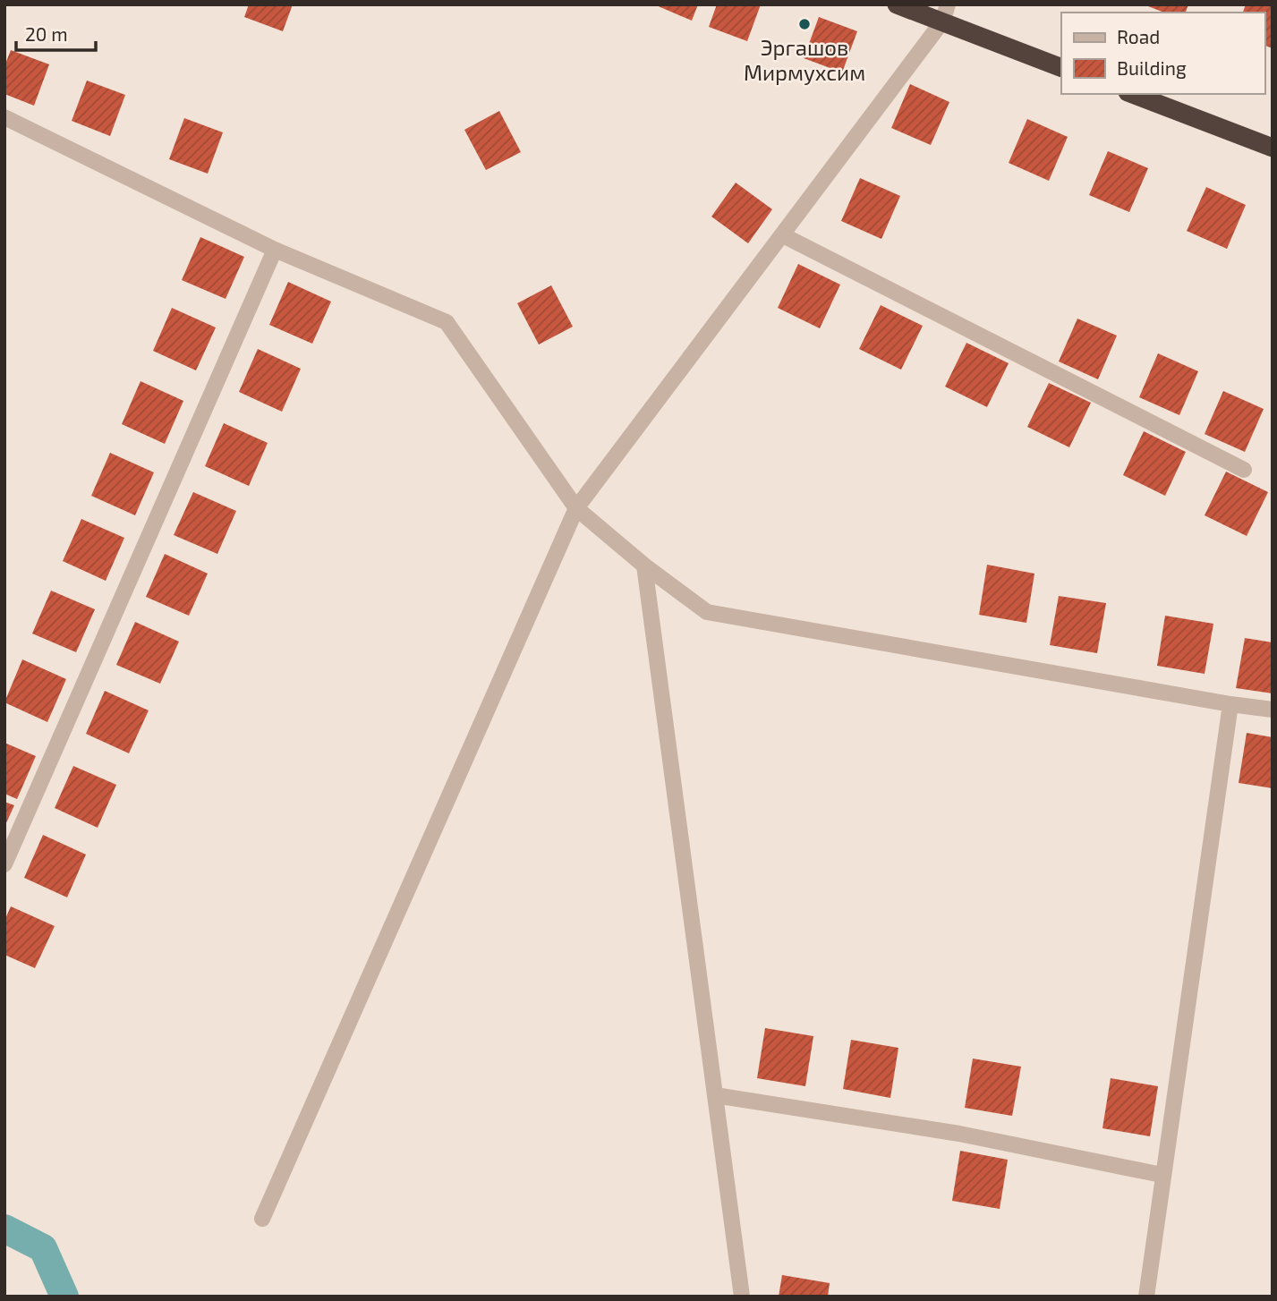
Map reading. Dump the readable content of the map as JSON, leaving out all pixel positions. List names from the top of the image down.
{
  "places": ["Эргашов Мирмухсим"],
  "legend": ["Road", "Building"],
  "scale_bar": "20 m"
}
